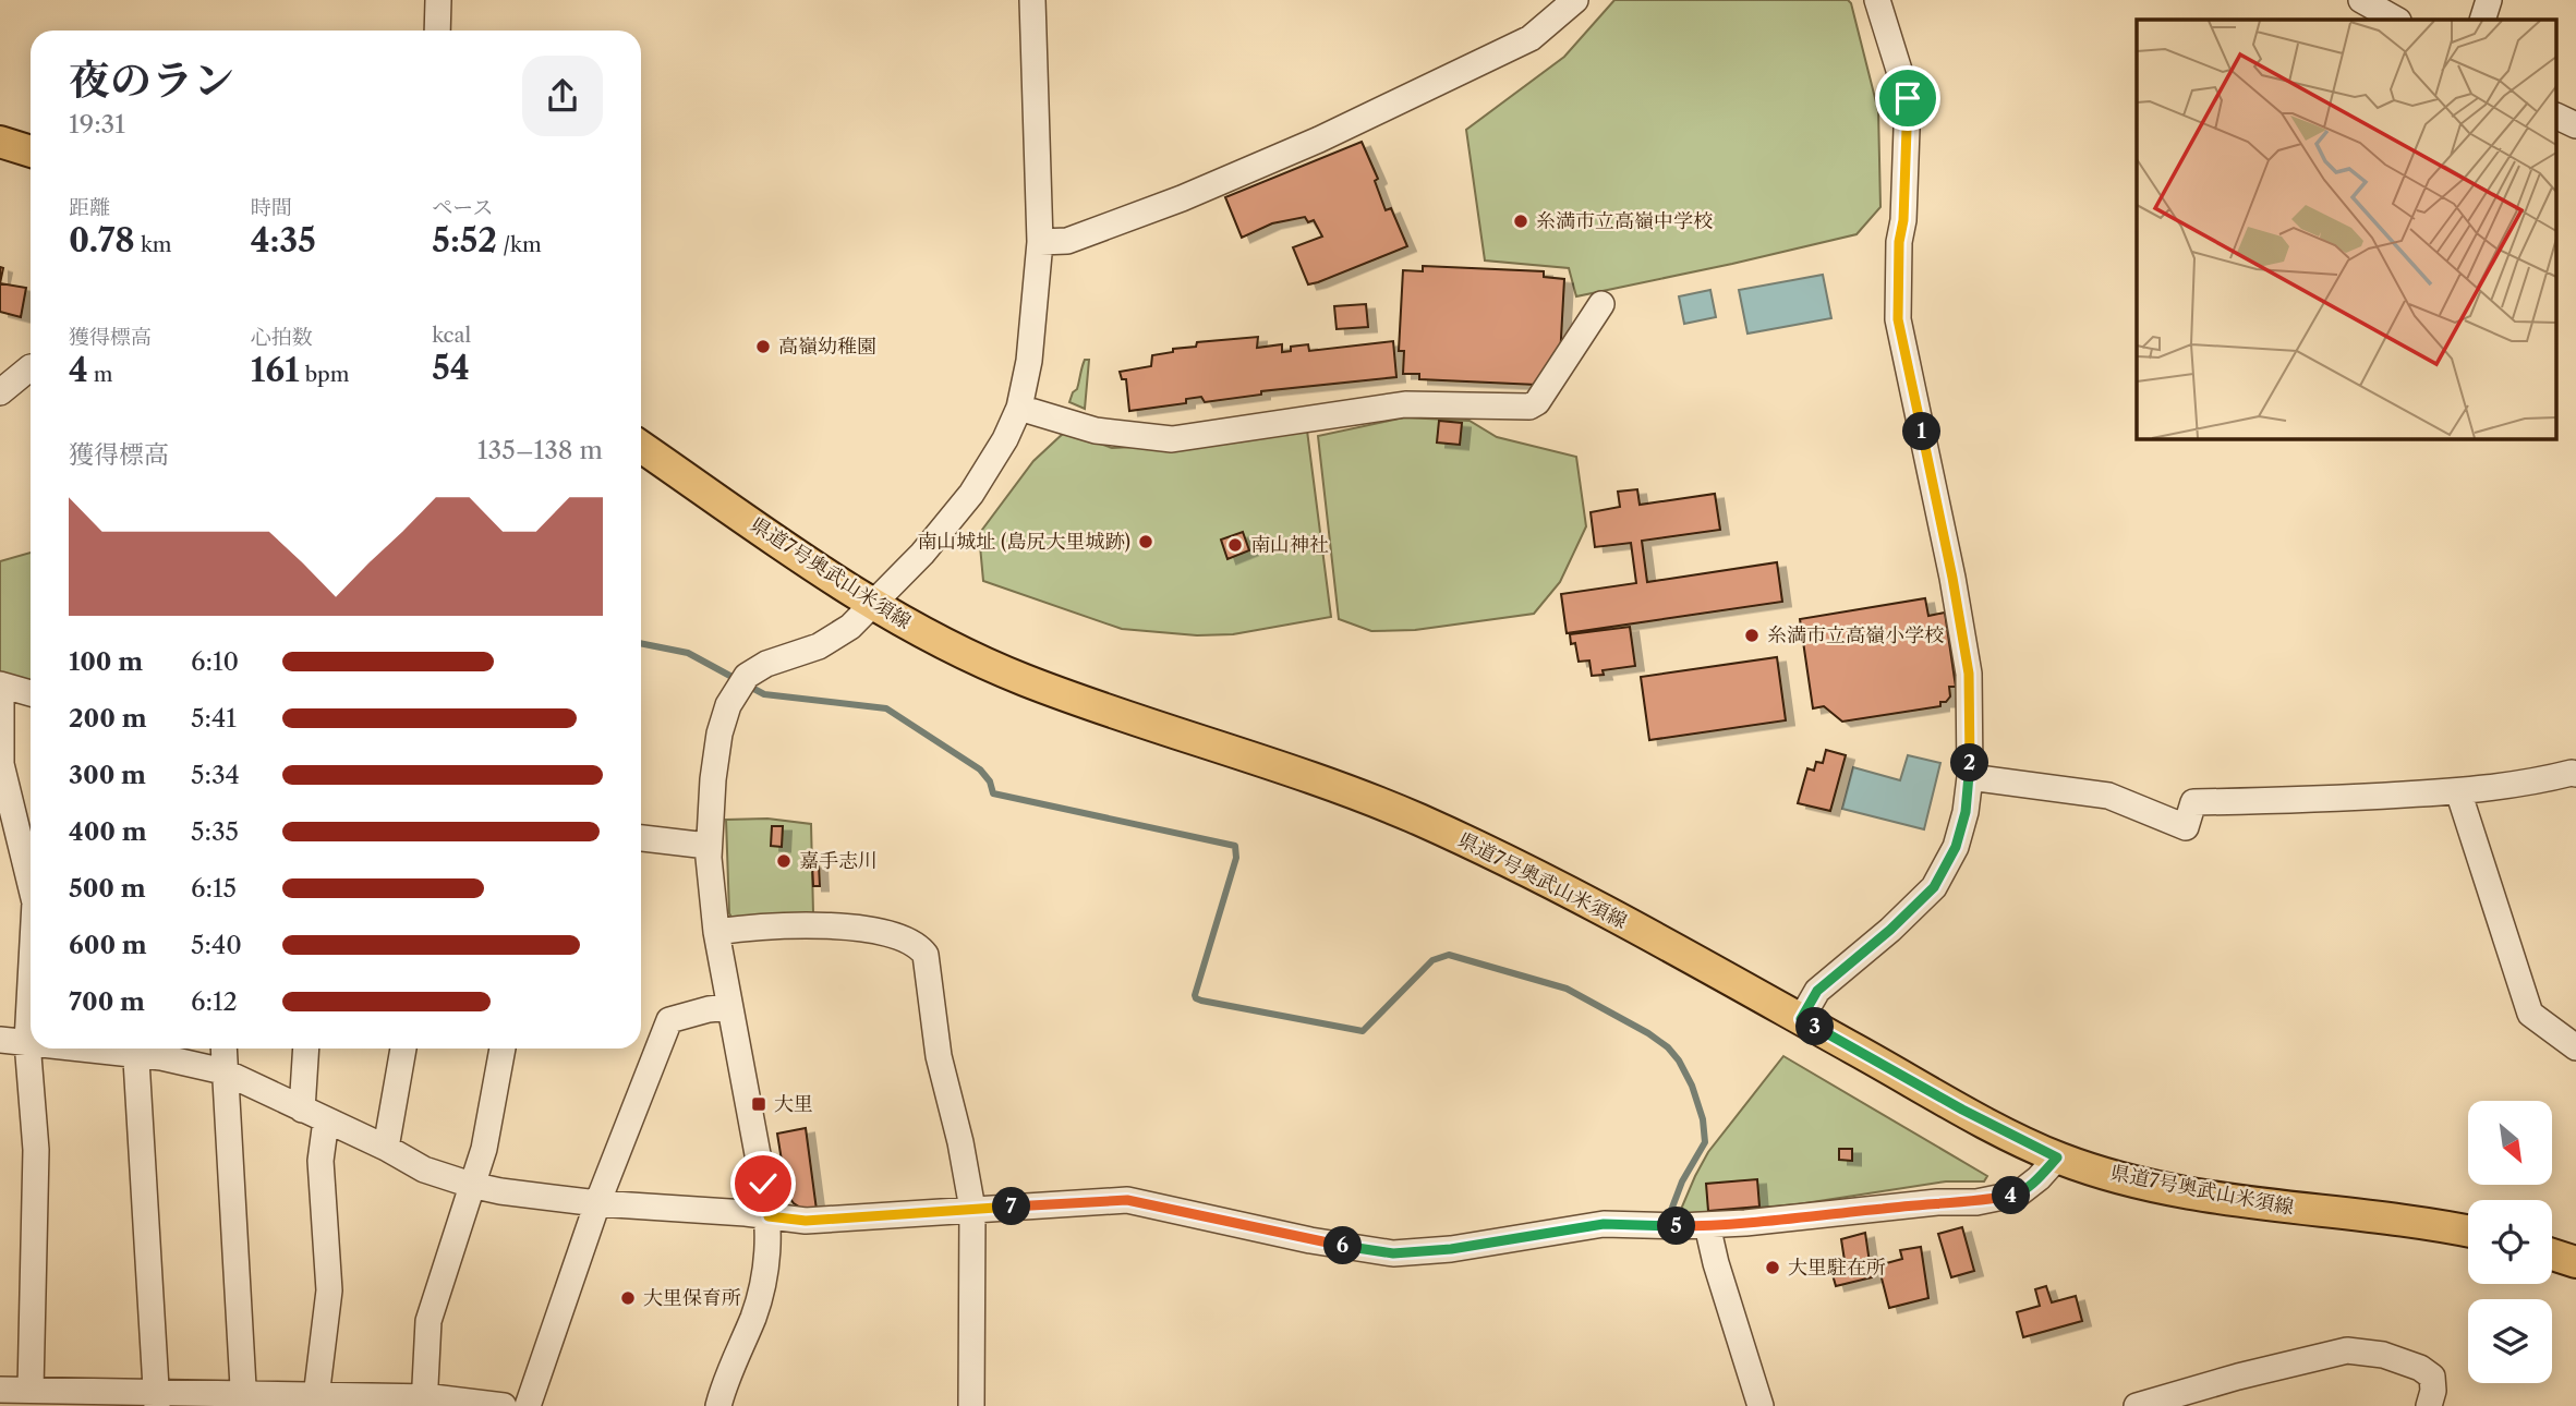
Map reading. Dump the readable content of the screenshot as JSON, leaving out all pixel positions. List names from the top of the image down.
{
  "streets": {
    "main road": ["県道7号奥武山米須線"]
  },
  "places": {
    "other": [
      "糸満市立高嶺中学校",
      "高嶺幼稚園",
      "南山城址 (島尻大里城跡)",
      "南山神社",
      "糸満市立高嶺小学校",
      "嘉手志川",
      "大里駐在所",
      "大里保育所"
    ],
    "transit": ["大里"]
  },
  "north": "bottom right",
  "page": {
    "heading": ["夜のラン", "19:31"],
    "stats": [
      ["距離", "0.78 km"],
      ["時間", "4:35"],
      ["ペース", "5:52 /km"],
      ["獲得標高", "4 m"],
      ["心拍数", "161 bpm"],
      ["kcal", "54"]
    ],
    "pins": [
      "1",
      "2",
      "3",
      "4",
      "7",
      "5",
      "6"
    ],
    "chart": ["獲得標高", "135–138 m"],
    "list": [
      {
        "name": "100 m",
        "note": "6:10"
      },
      {
        "name": "200 m",
        "note": "5:41"
      },
      {
        "name": "300 m",
        "note": "5:34"
      },
      {
        "name": "400 m",
        "note": "5:35"
      },
      {
        "name": "500 m",
        "note": "6:15"
      },
      {
        "name": "600 m",
        "note": "5:40"
      },
      {
        "name": "700 m",
        "note": "6:12"
      }
    ]
  }
}
